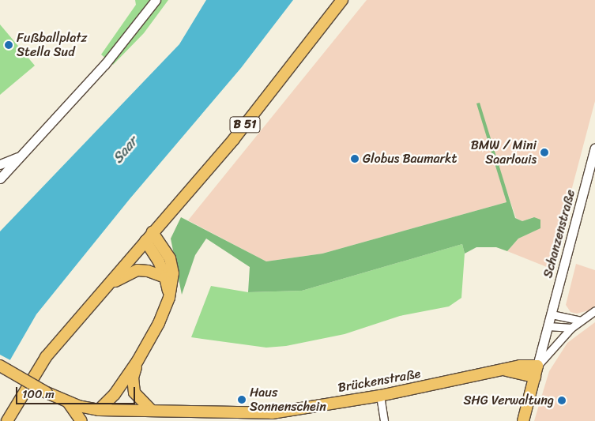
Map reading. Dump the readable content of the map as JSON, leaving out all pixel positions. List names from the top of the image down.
{
  "streets": {
    "main road": ["B 51", "Brückenstraße"],
    "street": ["Schanzenstraße"]
  },
  "crossings": [
    ["Schanzenstraße", "Brückenstraße"]
  ],
  "water": ["Saar"],
  "places": [
    "Fußballplatz Stella Sud",
    "BMW / Mini Saarlouis",
    "Globus Baumarkt",
    "Haus Sonnenschein",
    "SHG Verwaltung"
  ],
  "scale_bar": "100 m"
}
